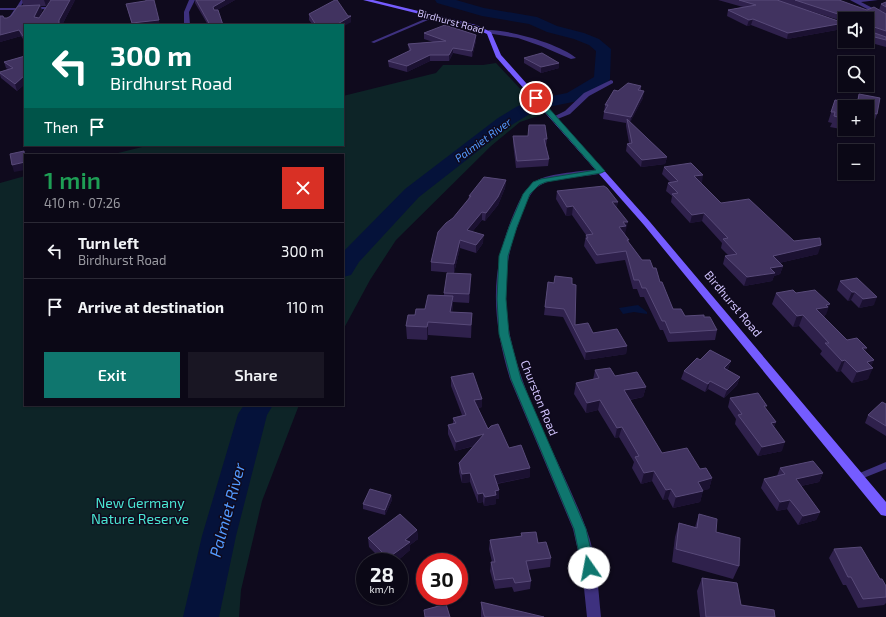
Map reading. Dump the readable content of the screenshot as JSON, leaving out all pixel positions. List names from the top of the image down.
{
  "streets": {
    "street": ["Birdhurst Road", "Churston Road"]
  },
  "crossings": [
    ["Birdhurst Road", "Churston Road"]
  ],
  "water": ["Palmiet River"],
  "parks": ["New Germany Nature Reserve"],
  "page": {
    "map_buttons": ["+", "−"],
    "turn": ["300 m", "Birdhurst Road"],
    "then": "Then",
    "heading": ["1 min", "410 m · 07:26"],
    "list": [
      {
        "name": "Turn left",
        "note": "Birdhurst Road",
        "value": "300 m"
      },
      {
        "name": "Arrive at destination",
        "value": "110 m"
      }
    ],
    "buttons": ["Exit", "Share"],
    "speed": "28 km/h",
    "limit": "30"
  }
}
